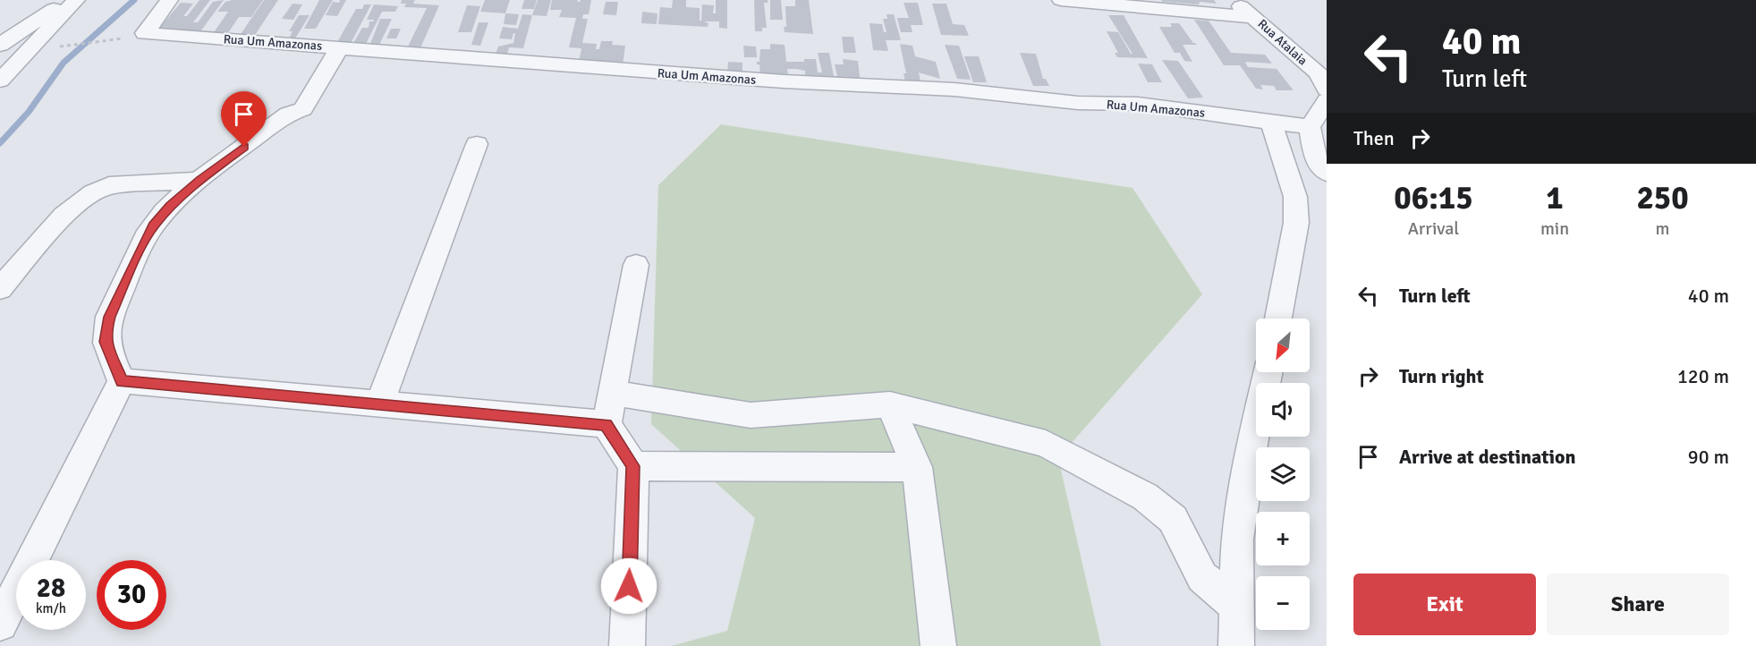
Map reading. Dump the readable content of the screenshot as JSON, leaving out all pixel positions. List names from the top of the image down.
{
  "streets": {
    "street": ["Rua Um Amazonas", "Rua Atalaia"]
  },
  "north": "bottom left",
  "page": {
    "turn": ["40 m", "Turn left"],
    "then": "Then",
    "eta": [
      "06:15",
      "Arrival",
      "1",
      "min",
      "250",
      "m"
    ],
    "list": [
      {
        "name": "Turn left",
        "value": "40 m"
      },
      {
        "name": "Turn right",
        "value": "120 m"
      },
      {
        "name": "Arrive at destination",
        "value": "90 m"
      }
    ],
    "map_buttons": ["+", "−"],
    "speed": "28 km/h",
    "limit": "30",
    "buttons": ["Exit", "Share"]
  }
}
